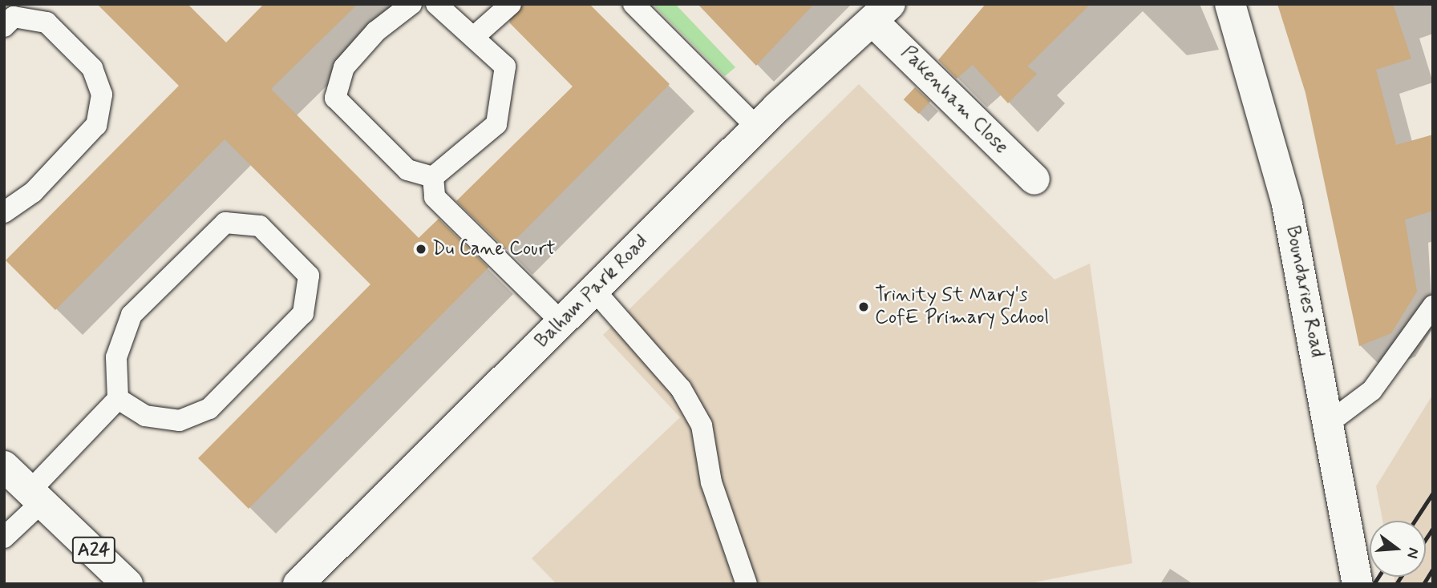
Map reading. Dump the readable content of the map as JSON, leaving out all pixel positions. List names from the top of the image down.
{
  "streets": {
    "main road": [
      "Pakenham Close",
      "Balham Park Road",
      "Boundaries Road",
      "A24"
    ]
  },
  "crossings": [
    ["Pakenham Close", "Balham Park Road"]
  ],
  "places": ["Du Cane Court", "Trinity St Mary's CofE Primary School"],
  "north": "right"
}
